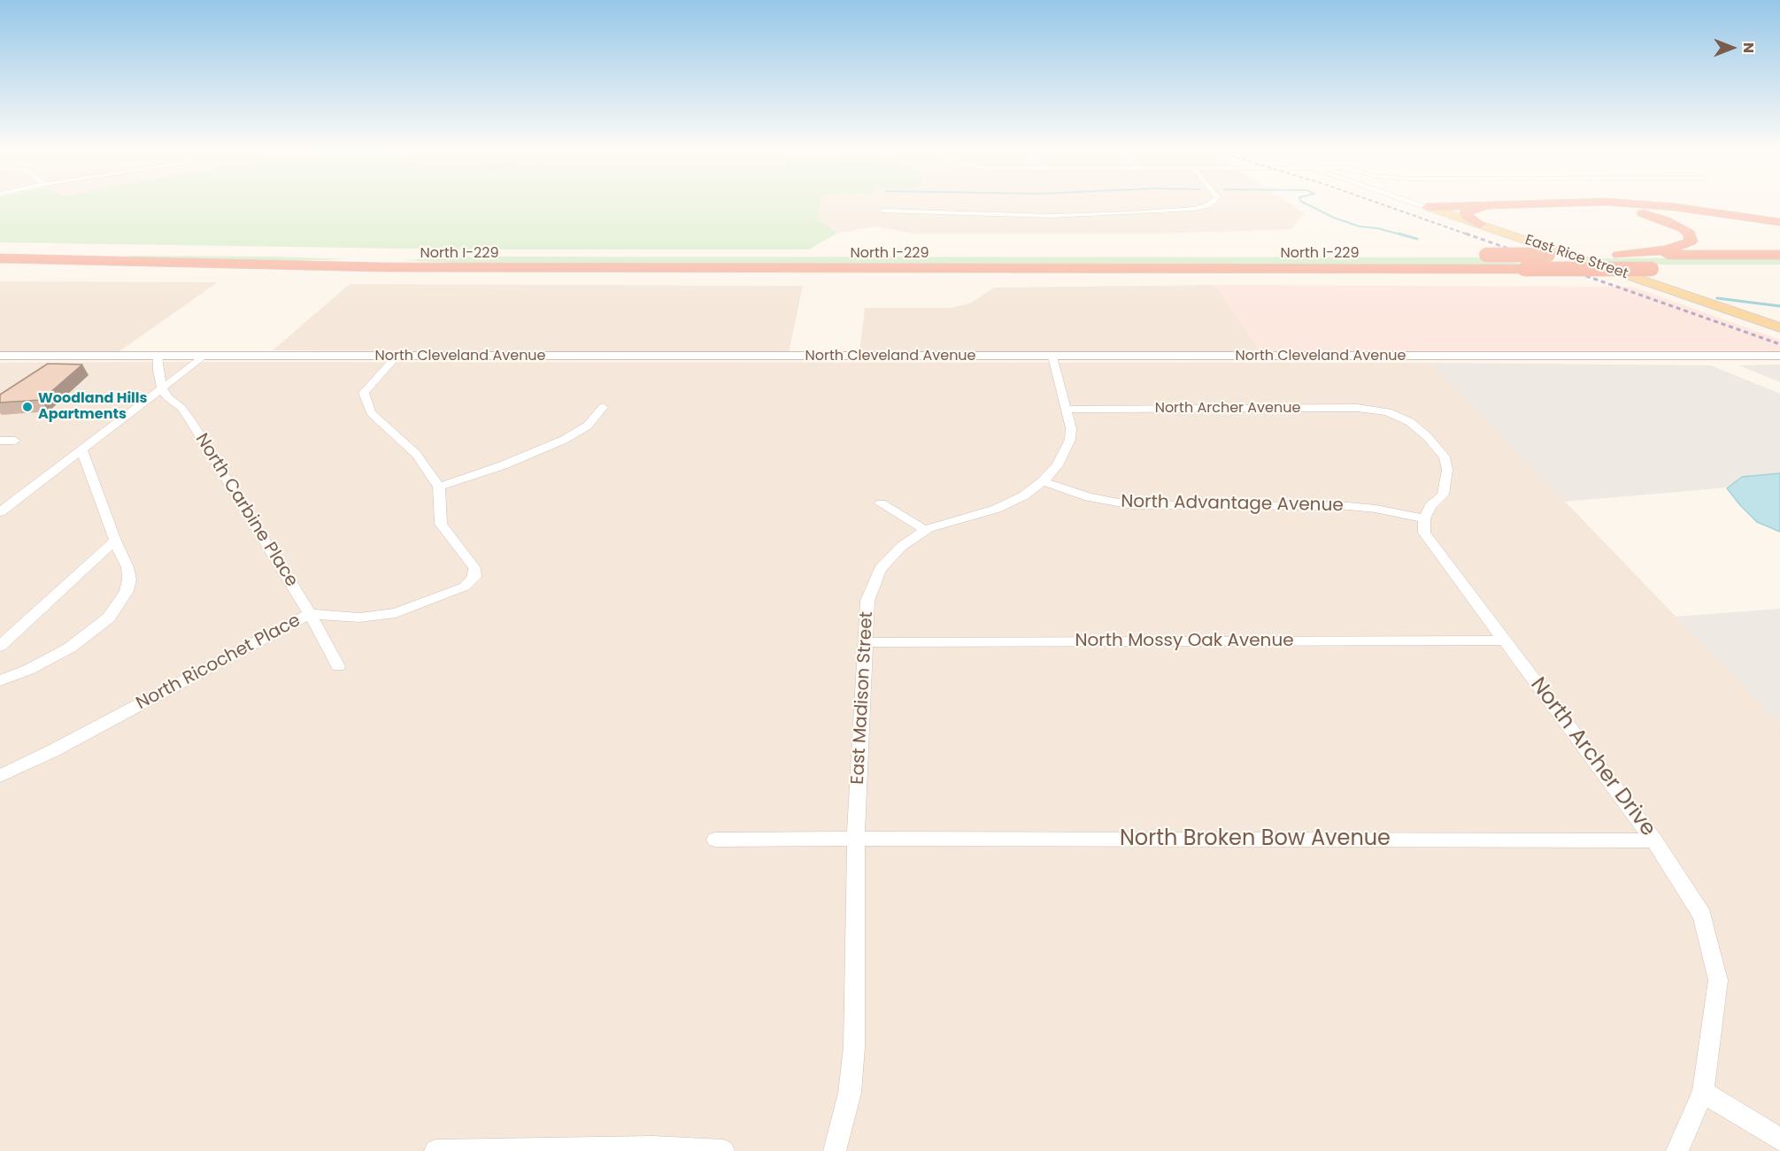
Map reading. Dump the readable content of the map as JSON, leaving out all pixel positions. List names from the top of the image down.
{
  "streets": {
    "highway": ["North I-229"],
    "main road": ["East Rice Street"],
    "street": [
      "North Cleveland Avenue",
      "North Archer Avenue",
      "North Advantage Avenue",
      "North Carbine Place",
      "North Mossy Oak Avenue",
      "North Ricochet Place",
      "East Madison Street",
      "North Archer Drive",
      "North Broken Bow Avenue"
    ]
  },
  "crossings": [
    ["North Cleveland Avenue", "East Madison Street"],
    ["North Archer Avenue", "North Advantage Avenue"],
    ["North Archer Avenue", "East Madison Street"],
    ["North Archer Avenue", "North Archer Drive"],
    ["North Advantage Avenue", "East Madison Street"],
    ["North Advantage Avenue", "North Archer Drive"],
    ["North Carbine Place", "North Ricochet Place"],
    ["North Mossy Oak Avenue", "East Madison Street"],
    ["North Mossy Oak Avenue", "North Archer Drive"],
    ["East Madison Street", "North Broken Bow Avenue"],
    ["North Archer Drive", "North Broken Bow Avenue"]
  ],
  "places": ["Woodland Hills Apartments"],
  "north": "right"
}
